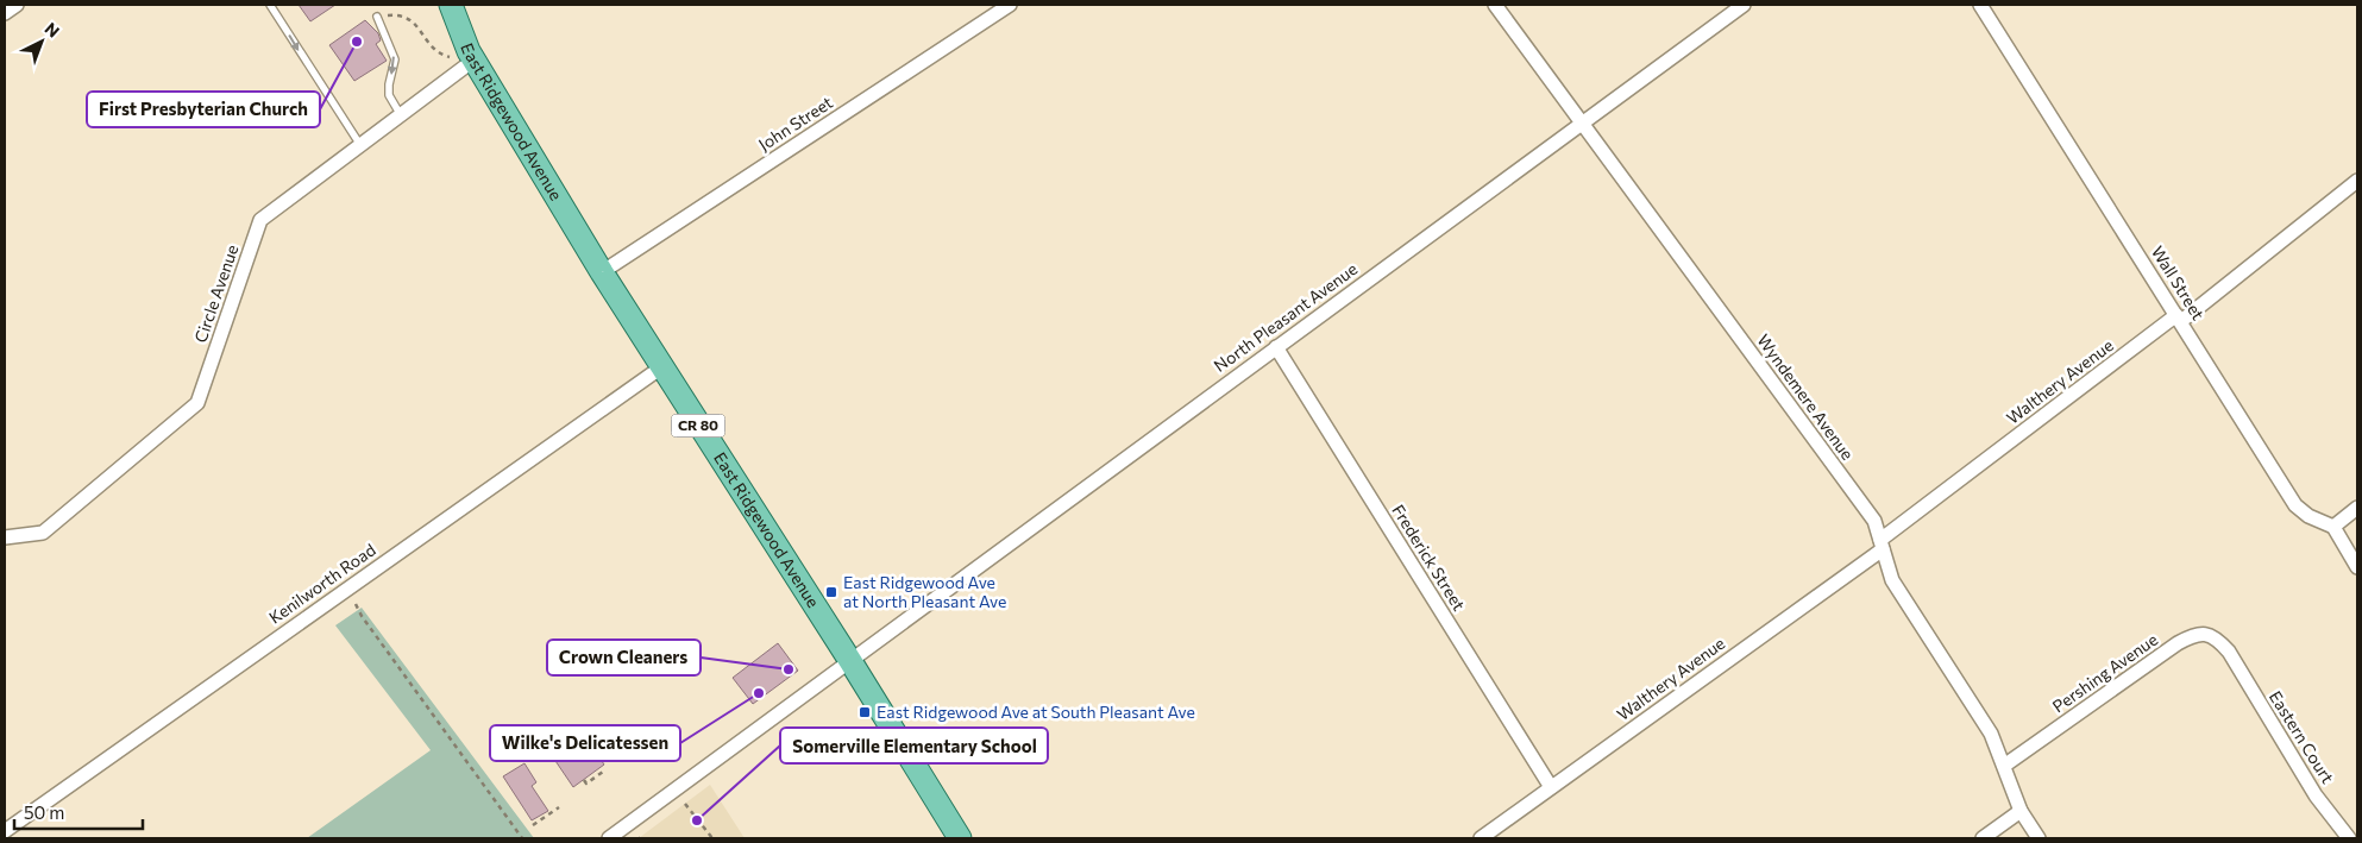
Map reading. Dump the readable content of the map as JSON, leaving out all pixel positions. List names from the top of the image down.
{
  "streets": {
    "main road": ["East Ridgewood Avenue", "CR 80"],
    "street": [
      "John Street",
      "Wall Street",
      "Circle Avenue",
      "North Pleasant Avenue",
      "Walthery Avenue",
      "Wyndemere Avenue",
      "Frederick Street",
      "Kenilworth Road",
      "Pershing Avenue",
      "Eastern Court"
    ]
  },
  "crossings": [
    ["East Ridgewood Avenue", "John Street"],
    ["East Ridgewood Avenue", "Circle Avenue"],
    ["East Ridgewood Avenue", "North Pleasant Avenue"],
    ["East Ridgewood Avenue", "Kenilworth Road"],
    ["Wall Street", "Walthery Avenue"],
    ["North Pleasant Avenue", "Wyndemere Avenue"],
    ["North Pleasant Avenue", "Frederick Street"],
    ["Walthery Avenue", "Wyndemere Avenue"],
    ["Walthery Avenue", "Frederick Street"],
    ["Wyndemere Avenue", "Pershing Avenue"],
    ["Pershing Avenue", "Eastern Court"]
  ],
  "places": {
    "other": [
      "First Presbyterian Church",
      "Crown Cleaners",
      "Wilke's Delicatessen",
      "Somerville Elementary School"
    ],
    "transit": ["East Ridgewood Ave at North Pleasant Ave", "East Ridgewood Ave at South Pleasant Ave"]
  },
  "scale_bar": "50 m",
  "north": "top right"
}
